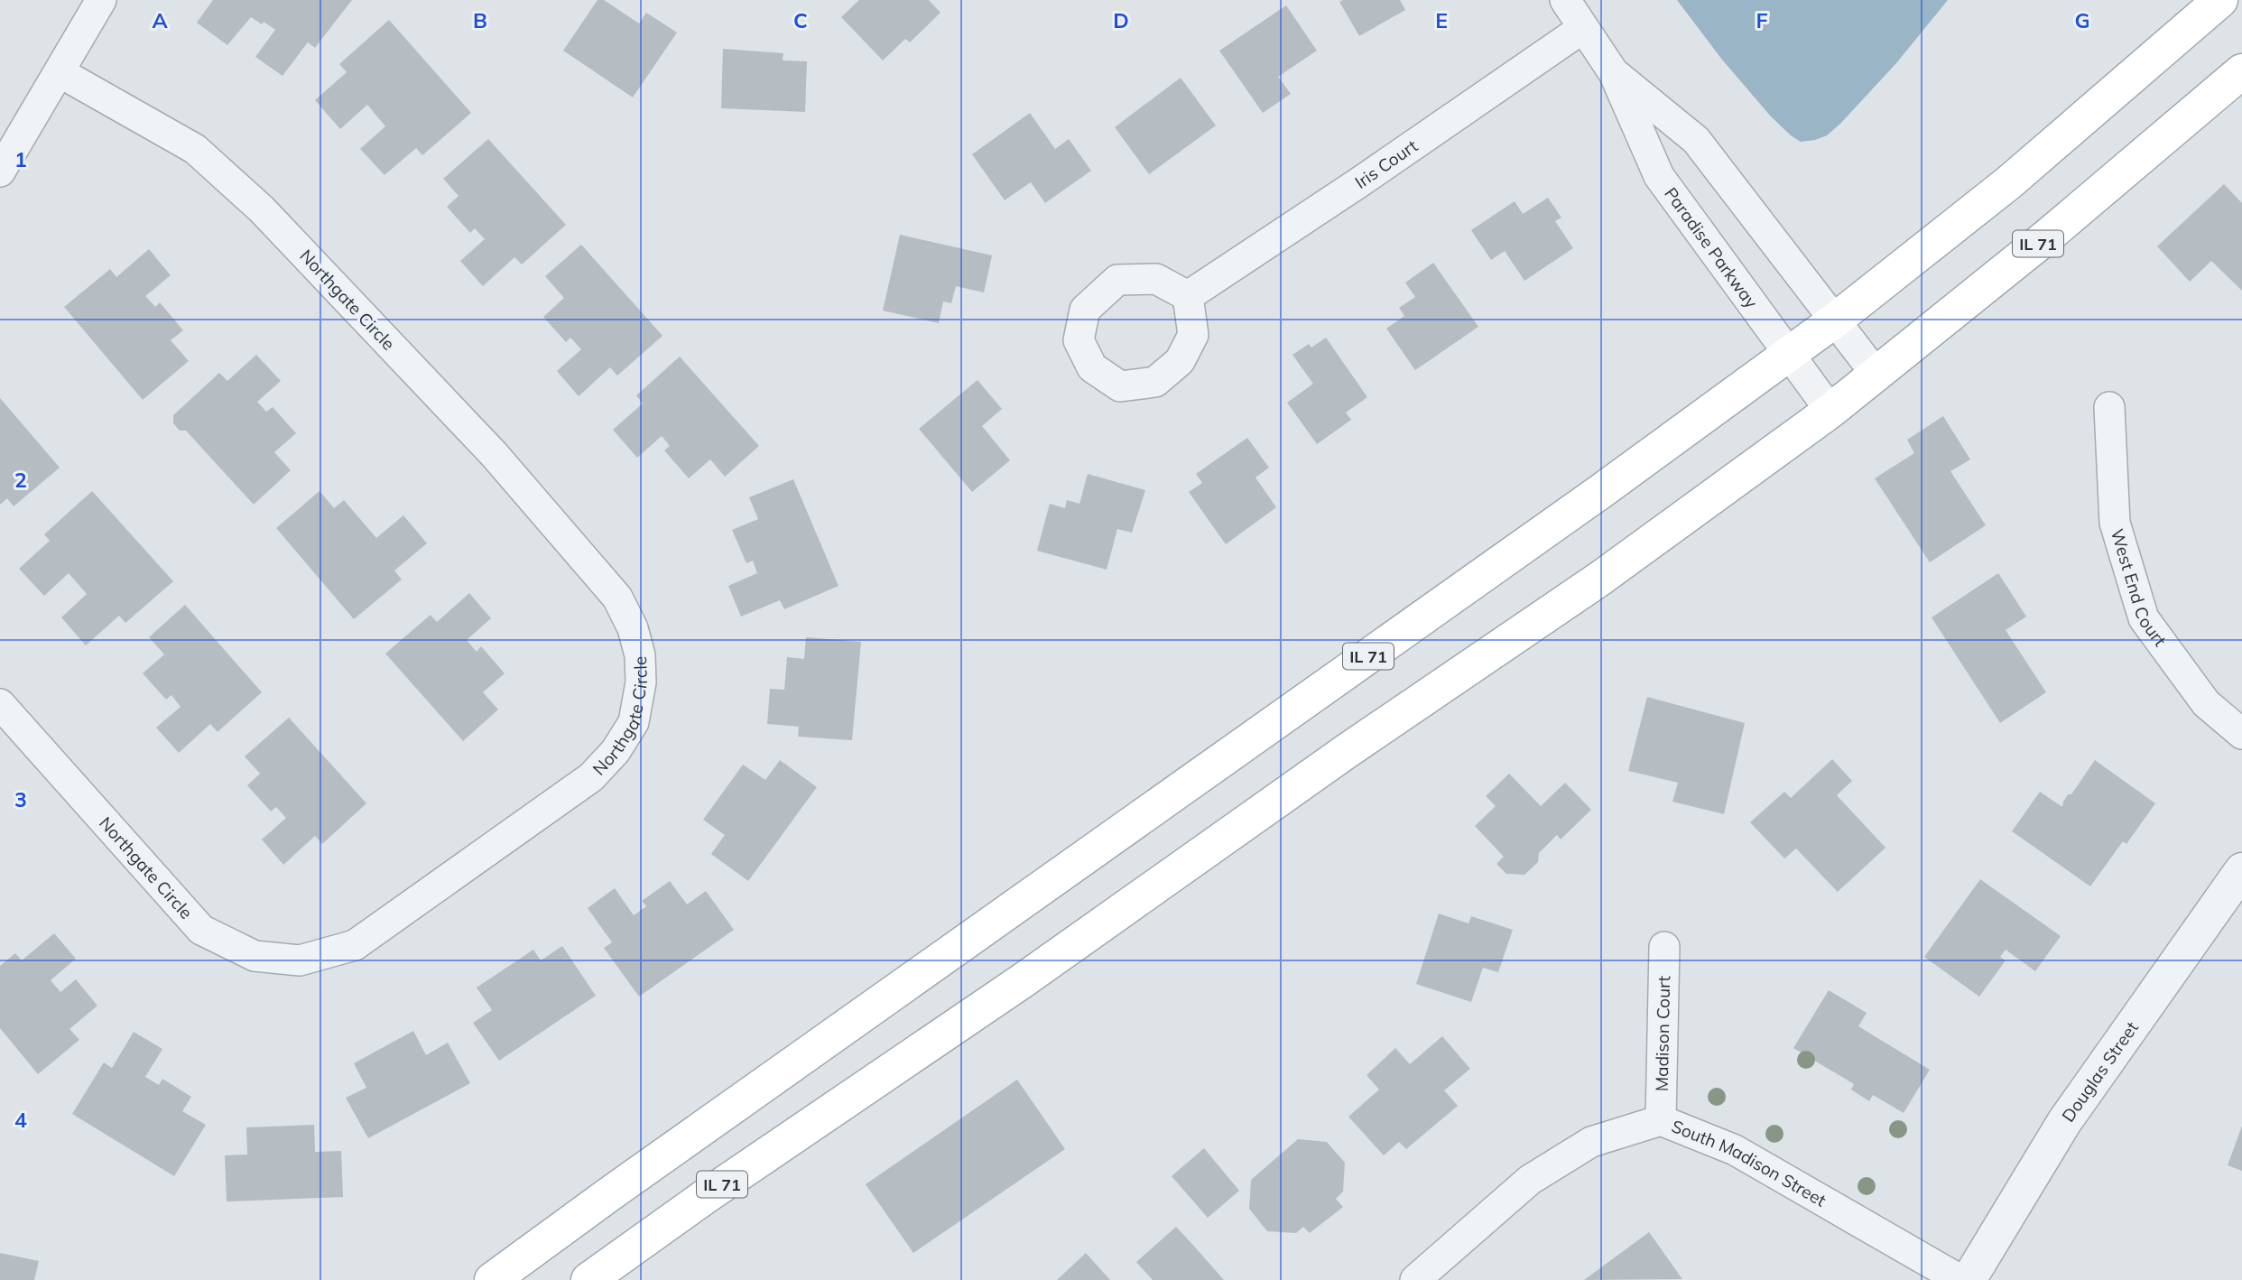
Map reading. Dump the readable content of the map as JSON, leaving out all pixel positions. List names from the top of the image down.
{
  "streets": {
    "main road": ["IL 71"],
    "street": [
      "Iris Court",
      "Paradise Parkway",
      "Northgate Circle",
      "West End Court",
      "Madison Court",
      "Douglas Street",
      "South Madison Street"
    ]
  },
  "crossings": [
    ["Iris Court", "Paradise Parkway"],
    ["IL 71", "Paradise Parkway"],
    ["Madison Court", "South Madison Street"]
  ],
  "grid": {
    "columns": [
      "A",
      "B",
      "C",
      "D",
      "E",
      "F",
      "G"
    ],
    "rows": [
      "1",
      "2",
      "3",
      "4"
    ]
  }
}
